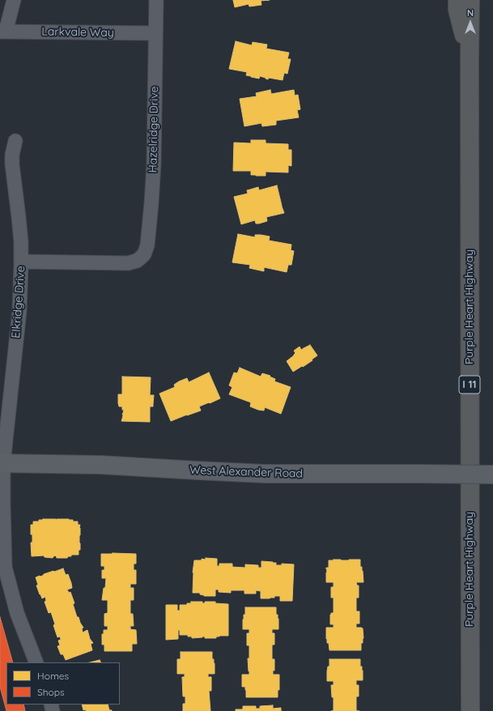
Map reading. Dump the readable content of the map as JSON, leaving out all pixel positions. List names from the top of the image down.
{
  "streets": {
    "highway": ["Purple Heart Highway", "I 11"],
    "main road": ["West Alexander Road"],
    "street": ["Larkvale Way", "Hazelridge Drive", "Elkridge Drive"]
  },
  "crossings": [
    ["Larkvale Way", "Hazelridge Drive"],
    ["Hazelridge Drive", "Elkridge Drive"],
    ["Elkridge Drive", "West Alexander Road"]
  ],
  "legend": ["Homes", "Shops"],
  "north": "top"
}
